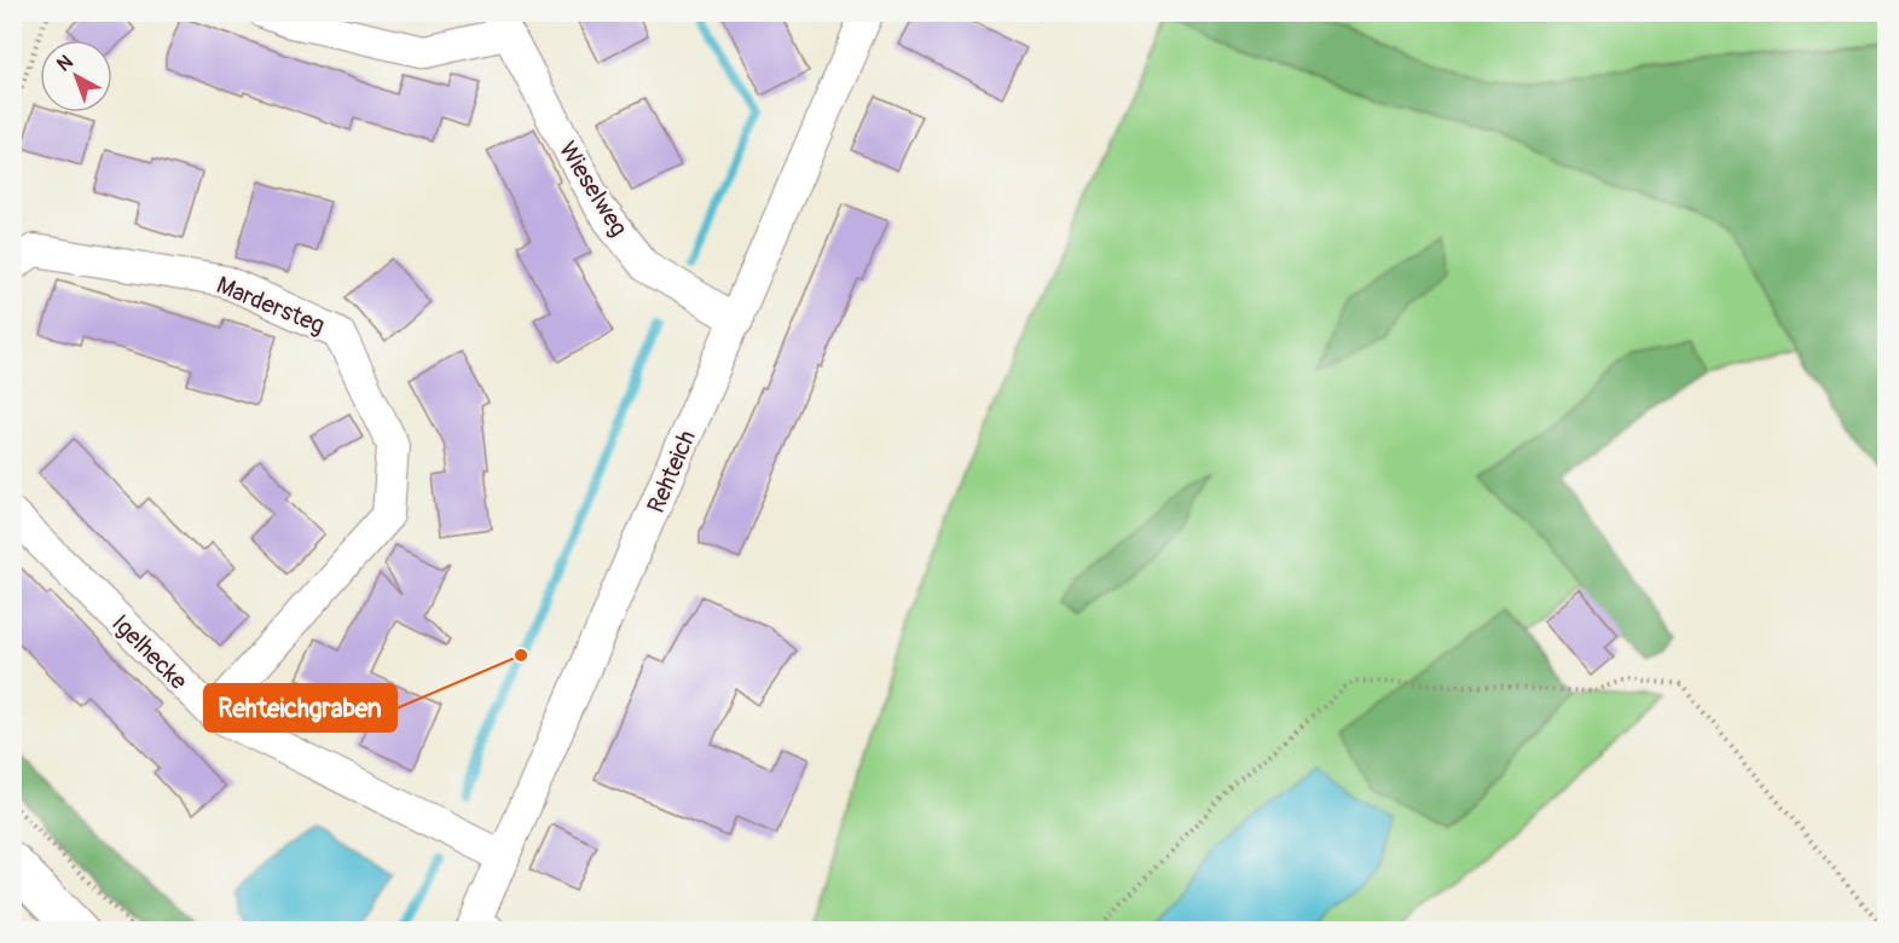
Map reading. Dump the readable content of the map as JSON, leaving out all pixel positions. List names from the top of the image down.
{
  "streets": {
    "street": [
      "Wieselweg",
      "Mardersteg",
      "Rehteich",
      "Igelhecke"
    ]
  },
  "crossings": [
    ["Wieselweg", "Rehteich"],
    ["Mardersteg", "Igelhecke"],
    ["Rehteich", "Igelhecke"]
  ],
  "places": ["Rehteichgraben"],
  "north": "top left"
}
